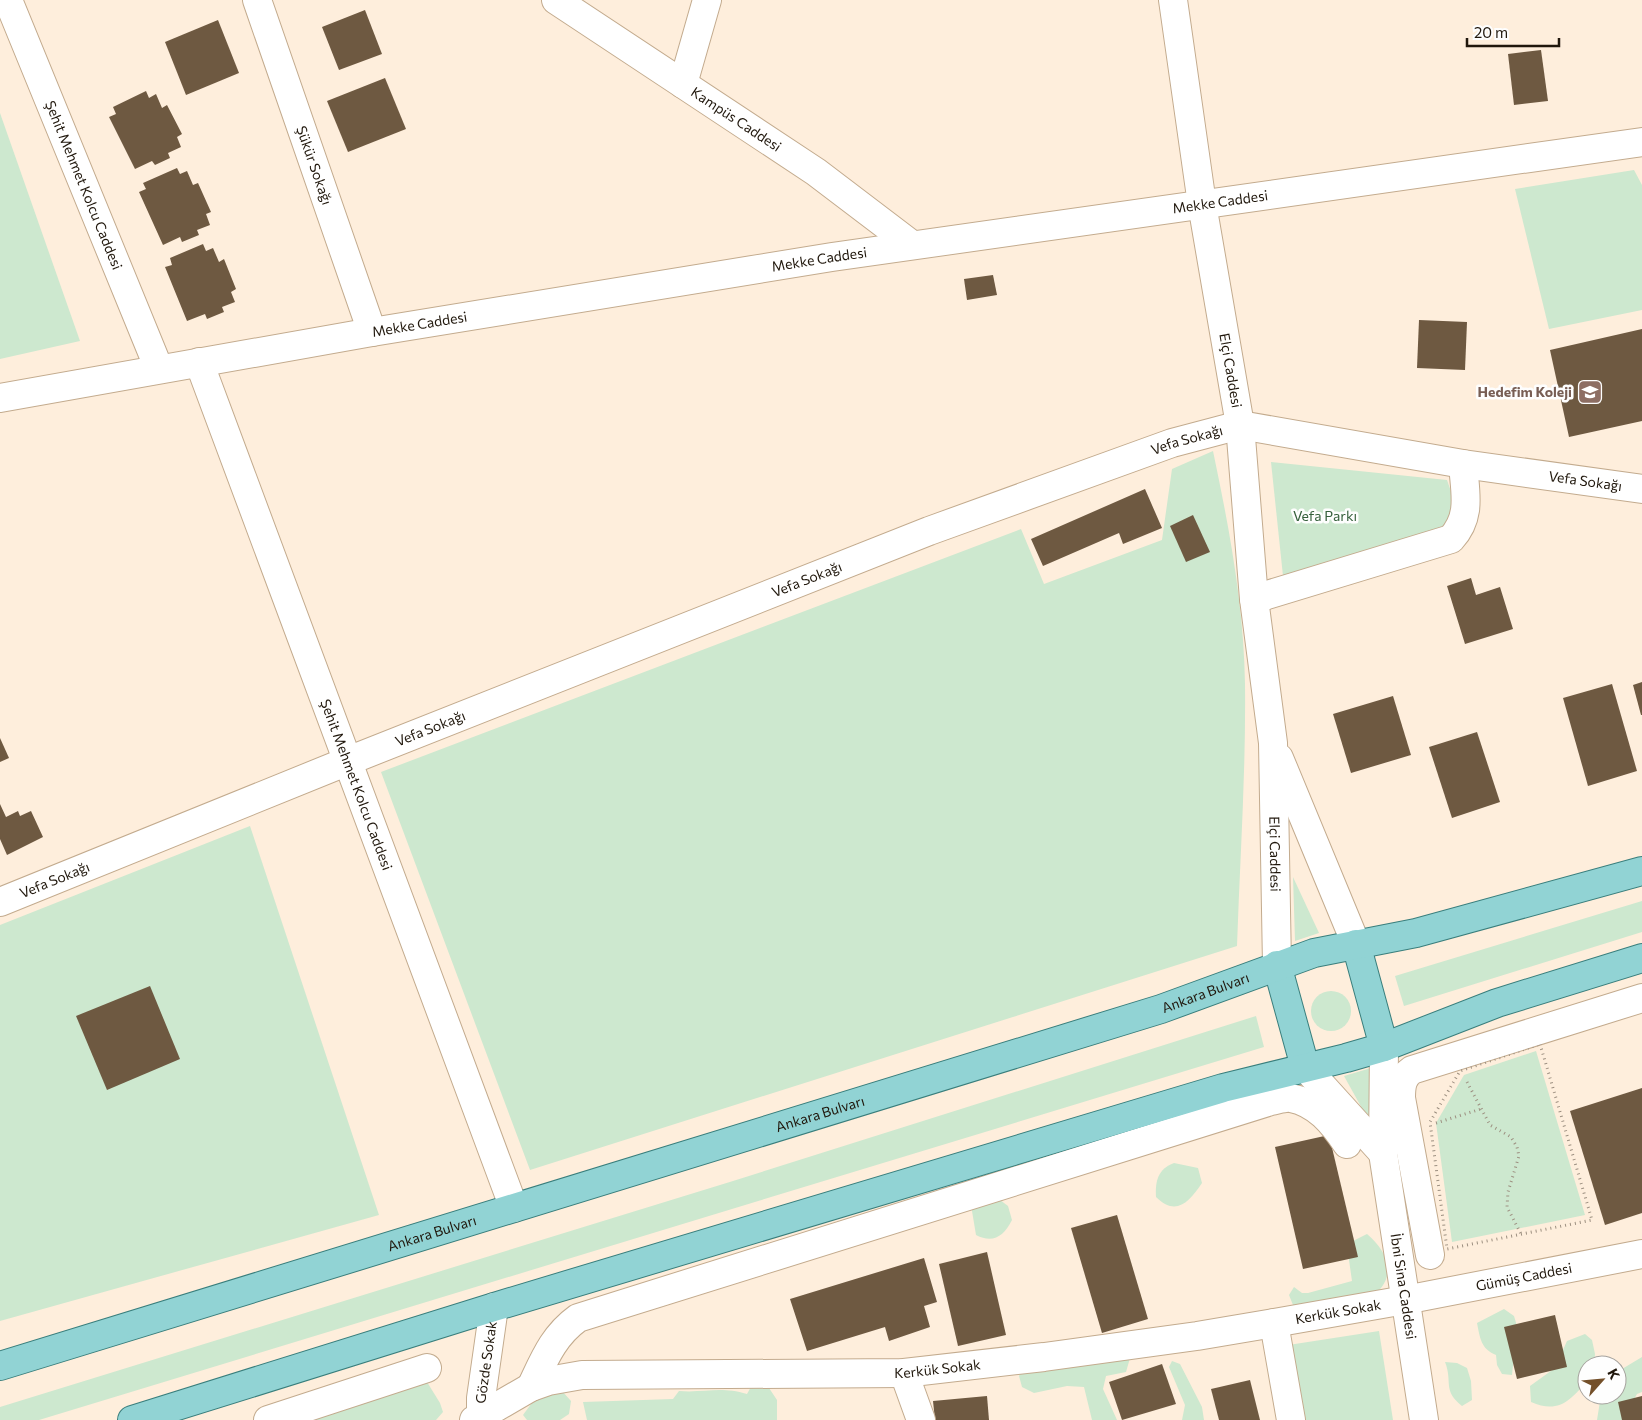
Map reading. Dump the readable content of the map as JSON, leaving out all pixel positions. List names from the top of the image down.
{
  "streets": {
    "main road": ["Ankara Bulvarı"],
    "street": [
      "Kampüs Caddesi",
      "Şükür Sokağı",
      "Şehit Mehmet Kolcu Caddesi",
      "Mekke Caddesi",
      "Elçi Caddesi",
      "Vefa Sokağı",
      "Gümüş Caddesi",
      "İbni Sina Caddesi",
      "Kerkük Sokak",
      "Gözde Sokak"
    ]
  },
  "crossings": [
    ["Kampüs Caddesi", "Mekke Caddesi"],
    ["Şükür Sokağı", "Mekke Caddesi"],
    ["Şehit Mehmet Kolcu Caddesi", "Mekke Caddesi"],
    ["Şehit Mehmet Kolcu Caddesi", "Vefa Sokağı"],
    ["Şehit Mehmet Kolcu Caddesi", "Ankara Bulvarı"],
    ["Mekke Caddesi", "Elçi Caddesi"],
    ["Elçi Caddesi", "Vefa Sokağı"],
    ["Elçi Caddesi", "Ankara Bulvarı"],
    ["Gümüş Caddesi", "İbni Sina Caddesi"],
    ["Gümüş Caddesi", "Kerkük Sokak"],
    ["İbni Sina Caddesi", "Kerkük Sokak"],
    ["Kerkük Sokak", "Gözde Sokak"]
  ],
  "parks": ["Vefa Parkı"],
  "places": {
    "school or university": ["Hedefim Koleji"]
  },
  "scale_bar": "20 m",
  "north": "top right"
}
